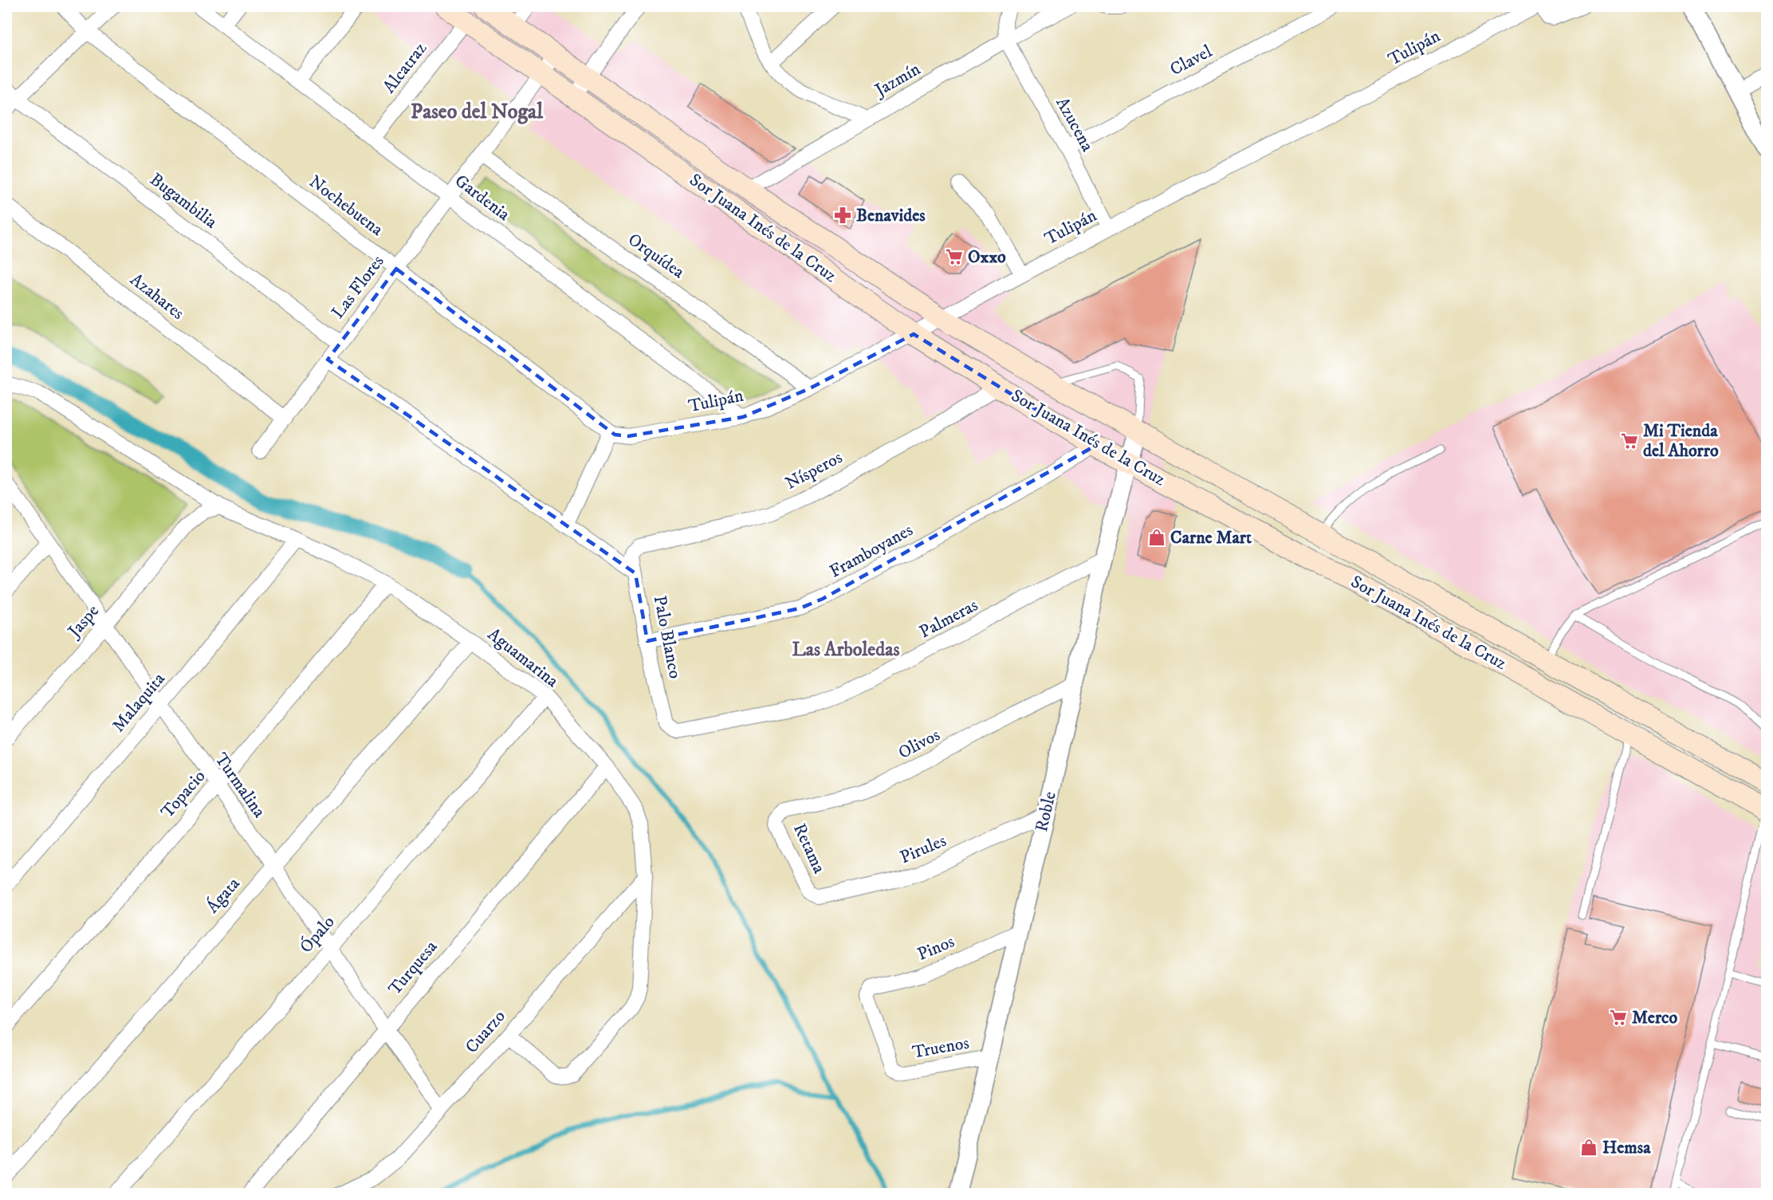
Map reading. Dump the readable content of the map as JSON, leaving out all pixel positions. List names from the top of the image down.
{
  "streets": {
    "main road": ["Sor Juana Inés de la Cruz"],
    "street": [
      "Tulipán",
      "Clavel",
      "Alcatraz",
      "Jazmín",
      "Azucena",
      "Gardenia",
      "Bugambilia",
      "Nochebuena",
      "Orquídea",
      "Las Flores",
      "Azahares",
      "Nísperos",
      "Framboyanes",
      "Palmeras",
      "Jaspe",
      "Palo Blanco",
      "Aguamarina",
      "Malaquita",
      "Olivos",
      "Turmalina",
      "Topacio",
      "Roble",
      "Retama",
      "Pirules",
      "Ágata",
      "Ópalo",
      "Pinos",
      "Turquesa",
      "Cuarzo",
      "Truenos"
    ]
  },
  "crossings": [
    ["Tulipán", "Azucena"],
    ["Tulipán", "Gardenia"],
    ["Tulipán", "Nochebuena"],
    ["Tulipán", "Sor Juana Inés de la Cruz"],
    ["Tulipán", "Orquídea"],
    ["Clavel", "Azucena"],
    ["Alcatraz", "Gardenia"],
    ["Alcatraz", "Sor Juana Inés de la Cruz"],
    ["Jazmín", "Azucena"],
    ["Jazmín", "Sor Juana Inés de la Cruz"],
    ["Gardenia", "Las Flores"],
    ["Bugambilia", "Las Flores"],
    ["Nochebuena", "Las Flores"],
    ["Sor Juana Inés de la Cruz", "Las Flores"],
    ["Sor Juana Inés de la Cruz", "Nísperos"],
    ["Sor Juana Inés de la Cruz", "Framboyanes"],
    ["Sor Juana Inés de la Cruz", "Roble"],
    ["Orquídea", "Las Flores"],
    ["Las Flores", "Azahares"],
    ["Nísperos", "Palo Blanco"],
    ["Framboyanes", "Palo Blanco"],
    ["Palmeras", "Palo Blanco"],
    ["Palmeras", "Roble"],
    ["Jaspe", "Aguamarina"],
    ["Jaspe", "Turmalina"],
    ["Aguamarina", "Malaquita"],
    ["Aguamarina", "Topacio"],
    ["Aguamarina", "Ágata"],
    ["Aguamarina", "Ópalo"],
    ["Aguamarina", "Turquesa"],
    ["Aguamarina", "Cuarzo"],
    ["Malaquita", "Turmalina"],
    ["Olivos", "Roble"],
    ["Olivos", "Retama"],
    ["Turmalina", "Topacio"],
    ["Turmalina", "Ágata"],
    ["Turmalina", "Ópalo"],
    ["Turmalina", "Turquesa"],
    ["Turmalina", "Cuarzo"],
    ["Roble", "Pirules"],
    ["Roble", "Pinos"],
    ["Roble", "Truenos"],
    ["Retama", "Pirules"],
    ["Pinos", "Truenos"]
  ],
  "districts": ["Paseo del Nogal", "Las Arboledas"],
  "places": {
    "pharmacy": ["Benavides"],
    "supermarket": ["Oxxo", "Mi Tienda del Ahorro", "Merco"],
    "shop": ["Carne Mart", "Hemsa"]
  }
}
